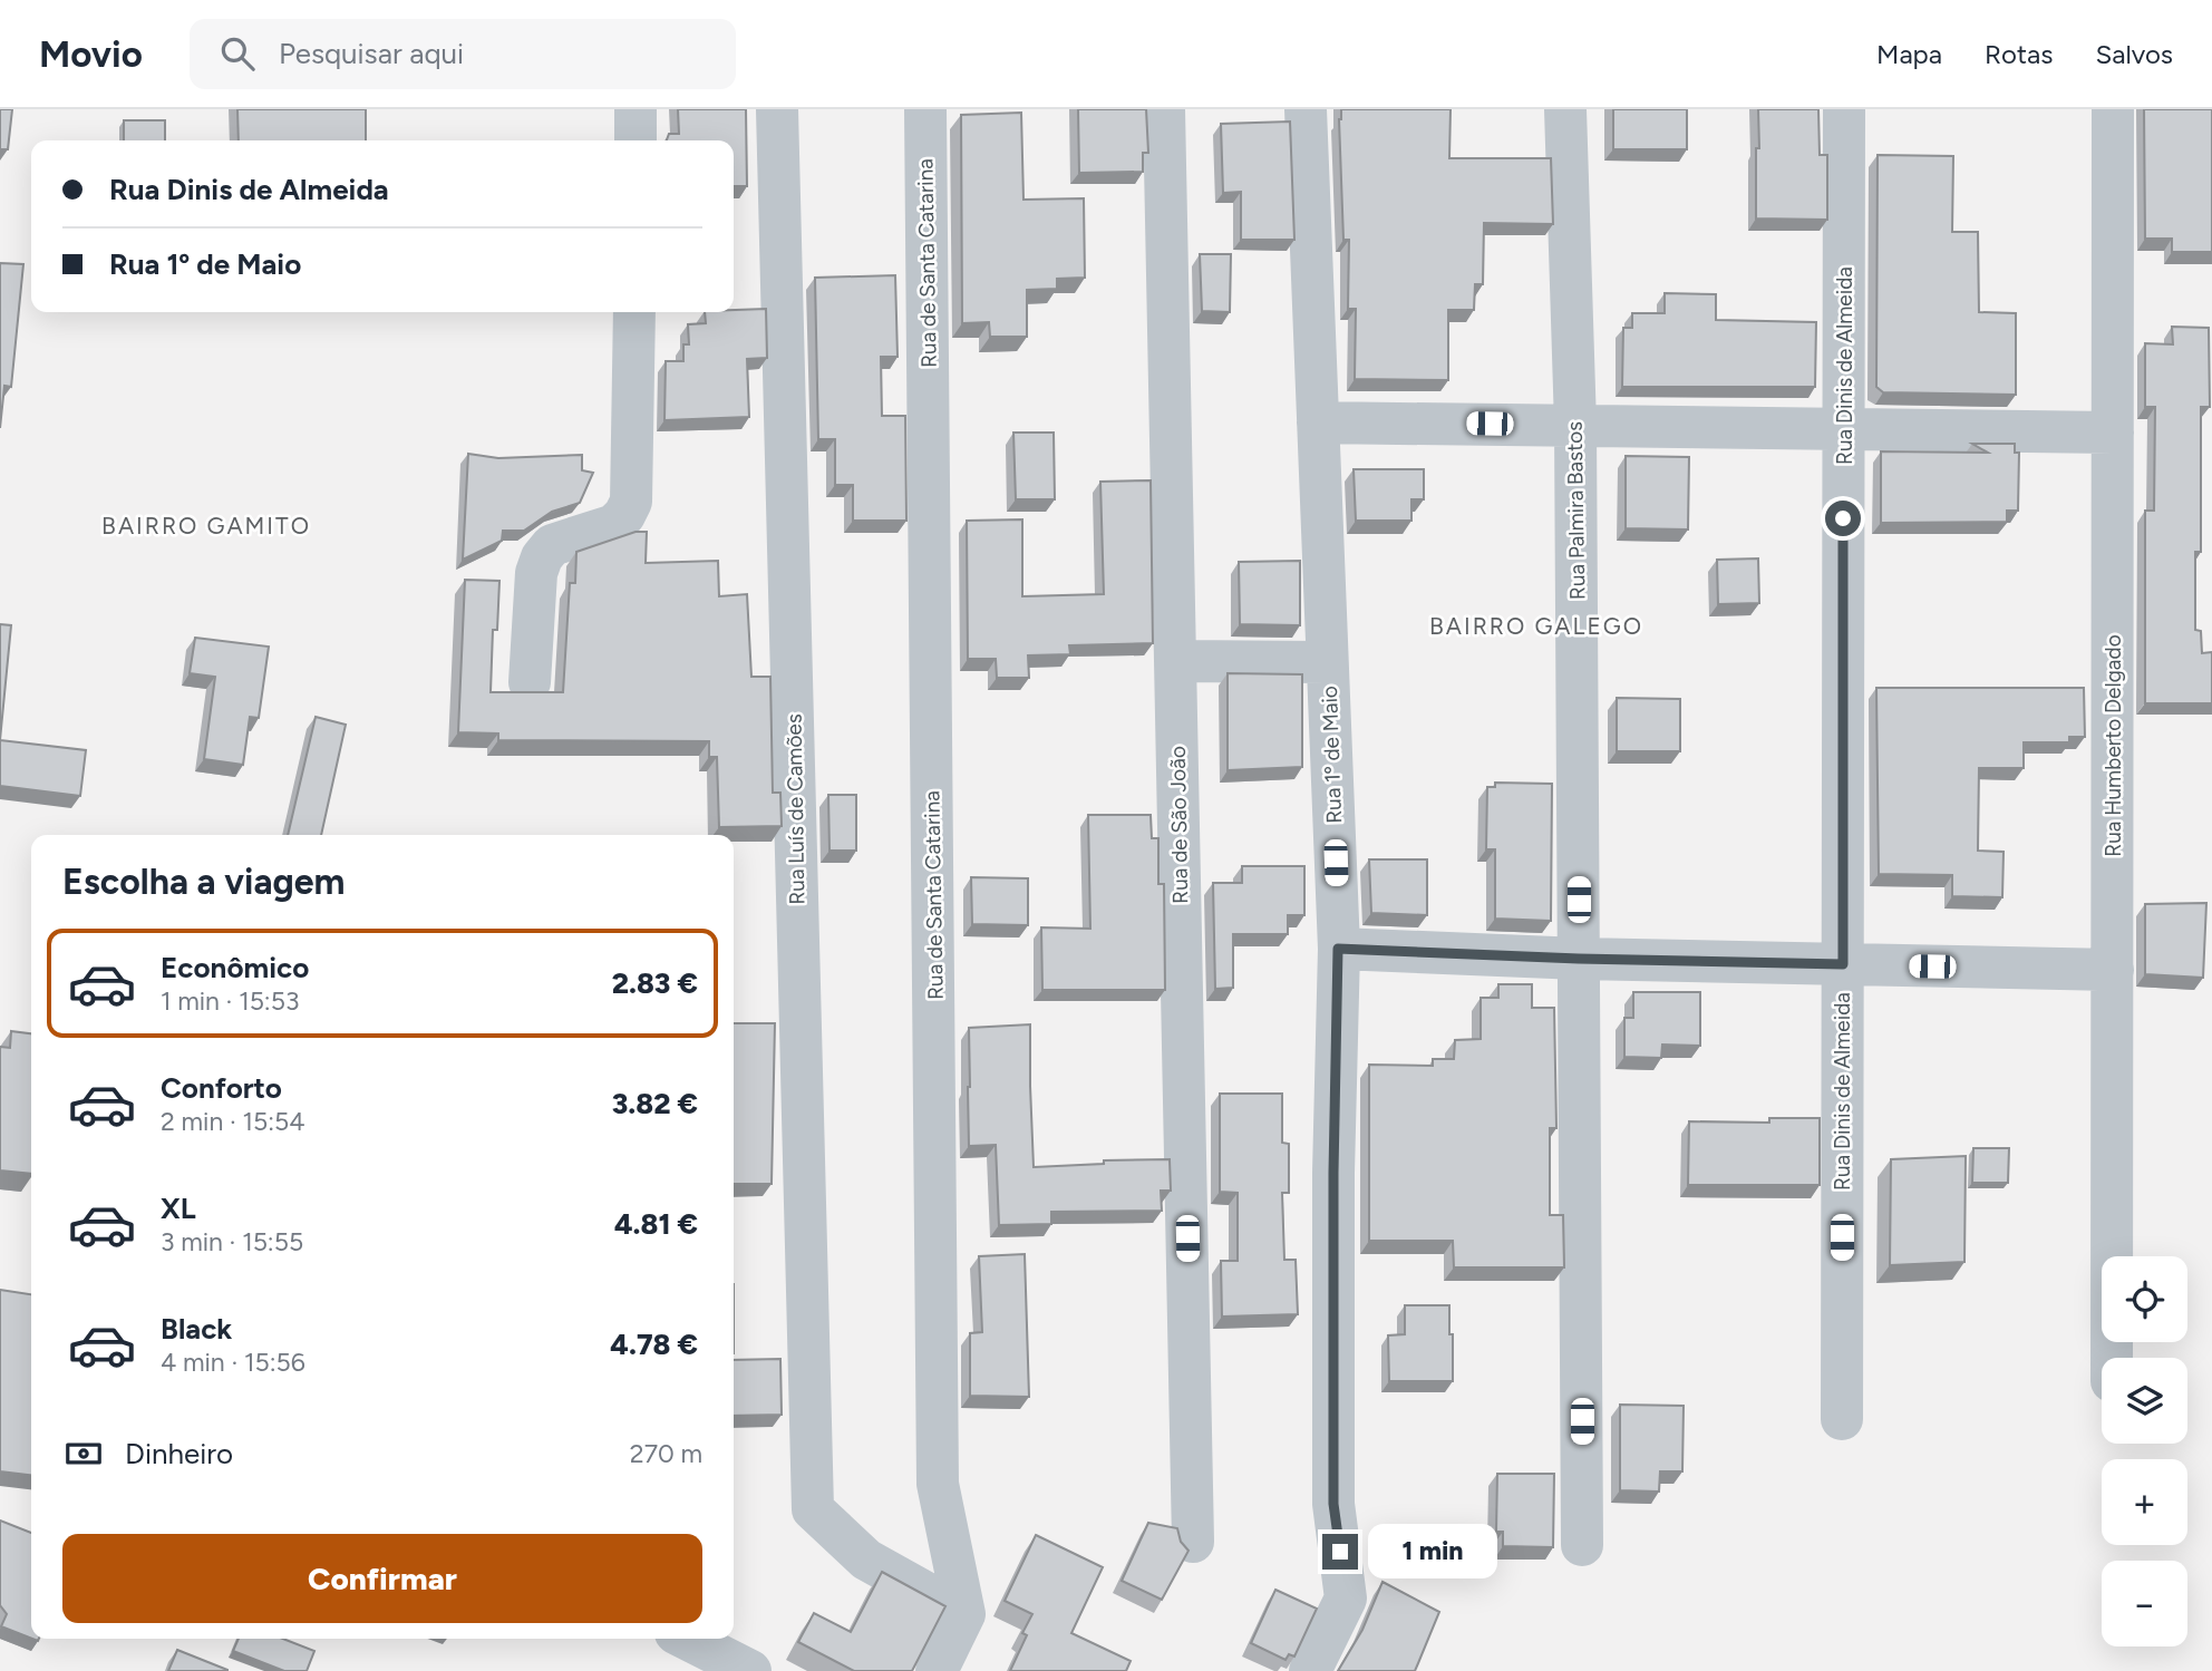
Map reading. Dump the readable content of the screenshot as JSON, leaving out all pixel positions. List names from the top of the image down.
{
  "streets": {
    "street": [
      "Rua de Santa Catarina",
      "Rua Dinis de Almeida",
      "Rua Palmira Bastos",
      "Rua Humberto Delgado",
      "Rua 1º de Maio",
      "Rua Luís de Camões",
      "Rua de São João"
    ]
  },
  "crossings": [
    ["Rua de Santa Catarina", "Rua Luís de Camões"]
  ],
  "districts": ["BAIRRO GAMITO", "BAIRRO GALEGO"],
  "page": {
    "header": "Movio",
    "search": "Pesquisar aqui",
    "nav": ["Mapa", "Rotas", "Salvos"],
    "banner": ["Rua Dinis de Almeida", "Rua 1º de Maio"],
    "heading": "Escolha a viagem",
    "list": [
      {
        "name": "Econômico",
        "note": "1 min · 15:53",
        "value": "2.83 €"
      },
      {
        "name": "Conforto",
        "note": "2 min · 15:54",
        "value": "3.82 €"
      },
      {
        "name": "XL",
        "note": "3 min · 15:55",
        "value": "4.81 €"
      },
      {
        "name": "Black",
        "note": "4 min · 15:56",
        "value": "4.78 €"
      }
    ],
    "map_buttons": ["+", "−"],
    "pay": ["Dinheiro", "270 m"],
    "buttons": "Confirmar",
    "bubble": "1 min"
  }
}
